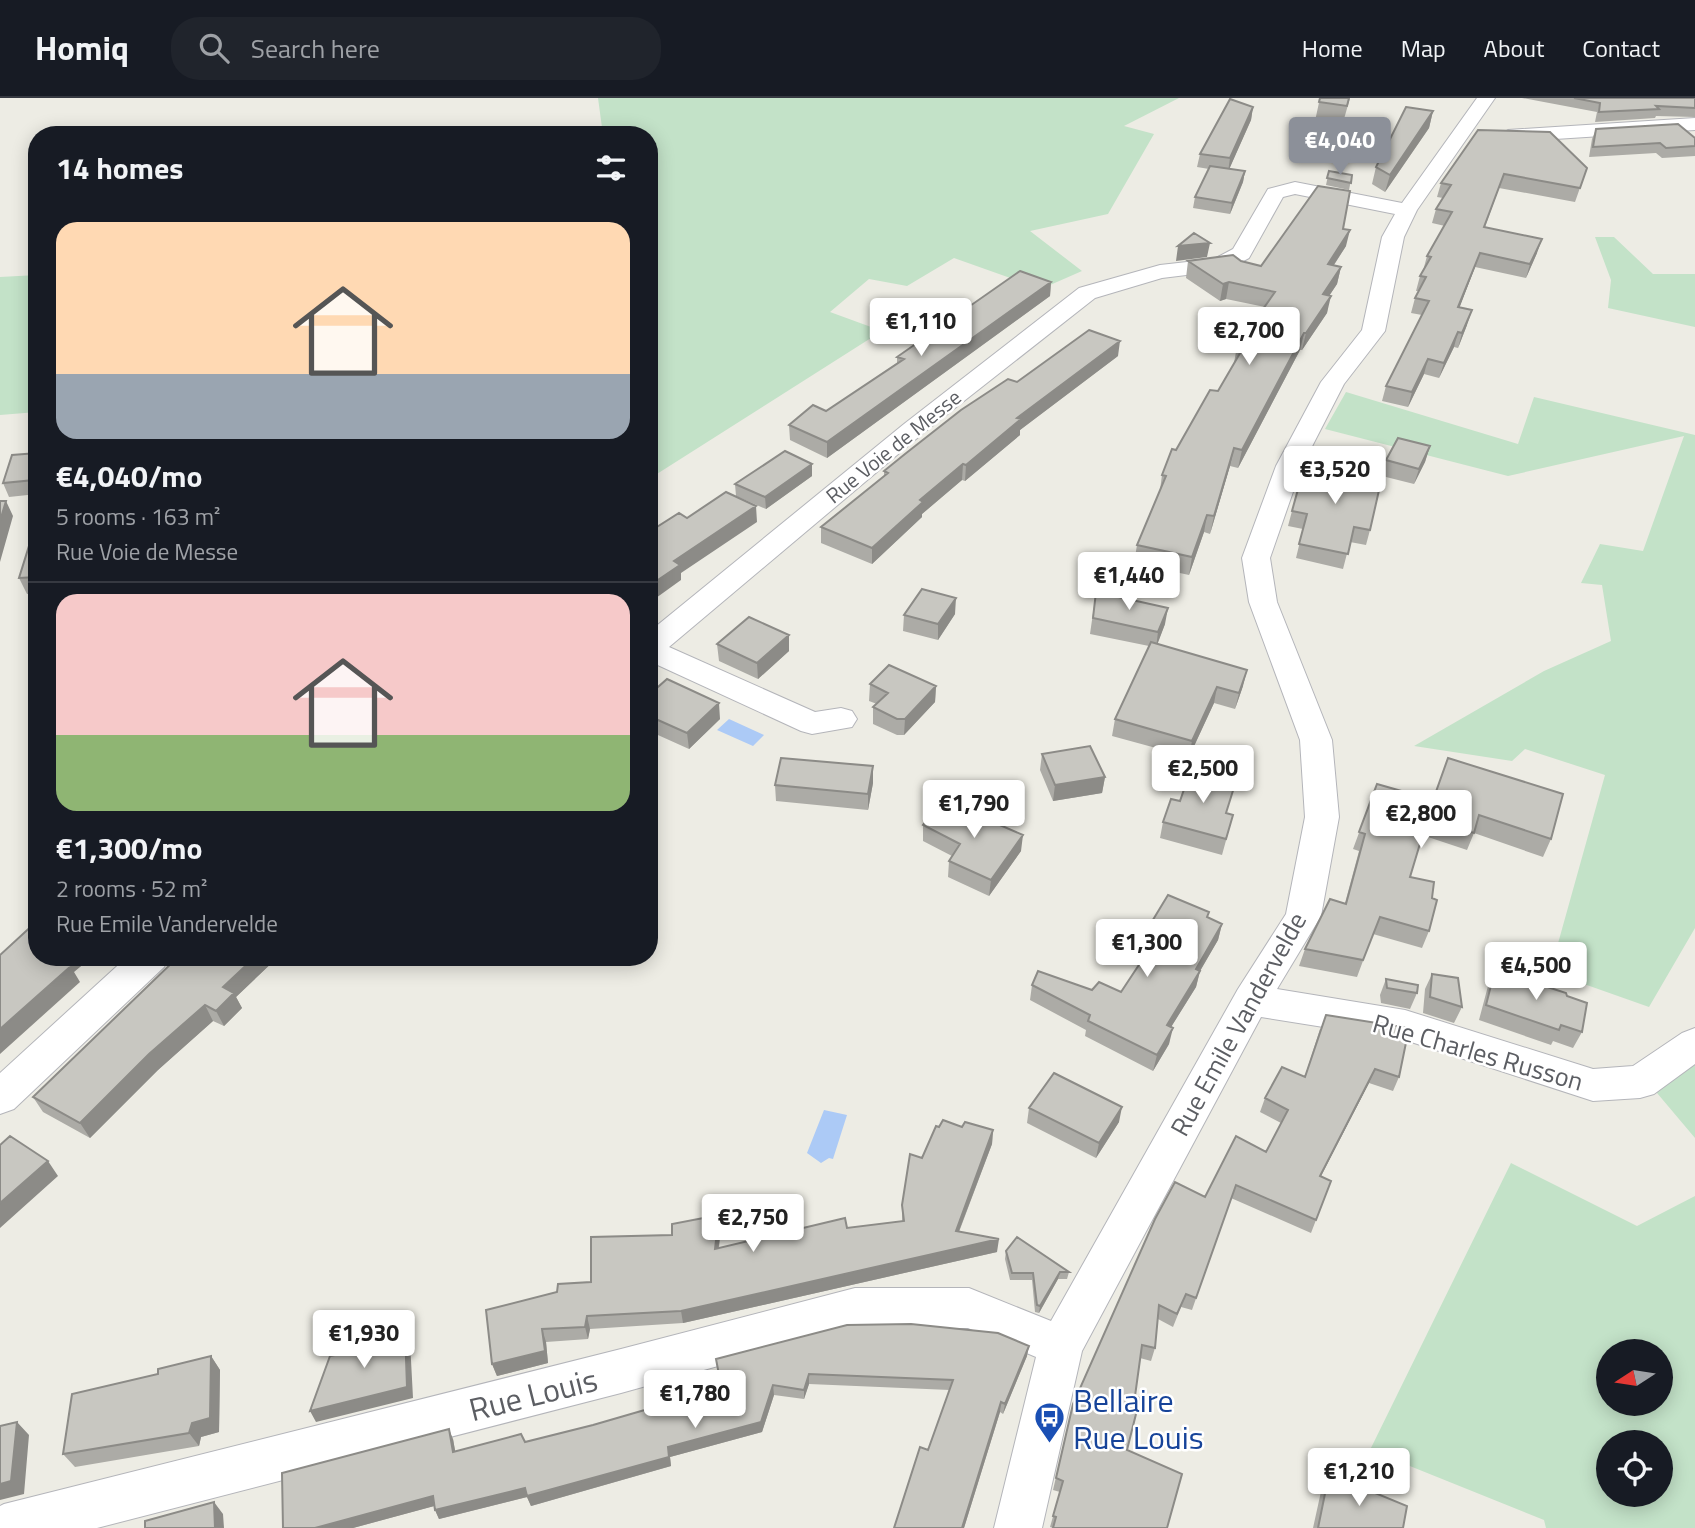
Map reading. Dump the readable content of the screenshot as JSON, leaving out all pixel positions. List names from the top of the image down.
{
  "streets": {
    "street": [
      "Rue Voie de Messe",
      "Rue Emile Vandervelde",
      "Rue Charles Russon",
      "Rue Louis"
    ]
  },
  "crossings": [
    ["Rue Voie de Messe", "Rue Emile Vandervelde"],
    ["Rue Emile Vandervelde", "Rue Charles Russon"],
    ["Rue Emile Vandervelde", "Rue Louis"]
  ],
  "places": {
    "bus stop": ["Bellaire Rue Louis"]
  },
  "north": "left",
  "page": {
    "header": "Homiq",
    "search": "Search here",
    "nav": [
      "Home",
      "Map",
      "About",
      "Contact"
    ],
    "price": [
      "€4,040",
      "€1,110",
      "€2,700",
      "€3,520",
      "€1,440",
      "€2,500",
      "€1,790",
      "€2,800",
      "€1,300",
      "€4,500",
      "€2,750",
      "€1,930",
      "€1,780",
      "€1,210"
    ],
    "heading": "14 homes",
    "list": [
      {
        "name": "€4,040/mo",
        "note": "5 rooms · 163 m² · Rue Voie de Messe"
      },
      {
        "name": "€1,300/mo",
        "note": "2 rooms · 52 m² · Rue Emile Vandervelde"
      }
    ]
  }
}
